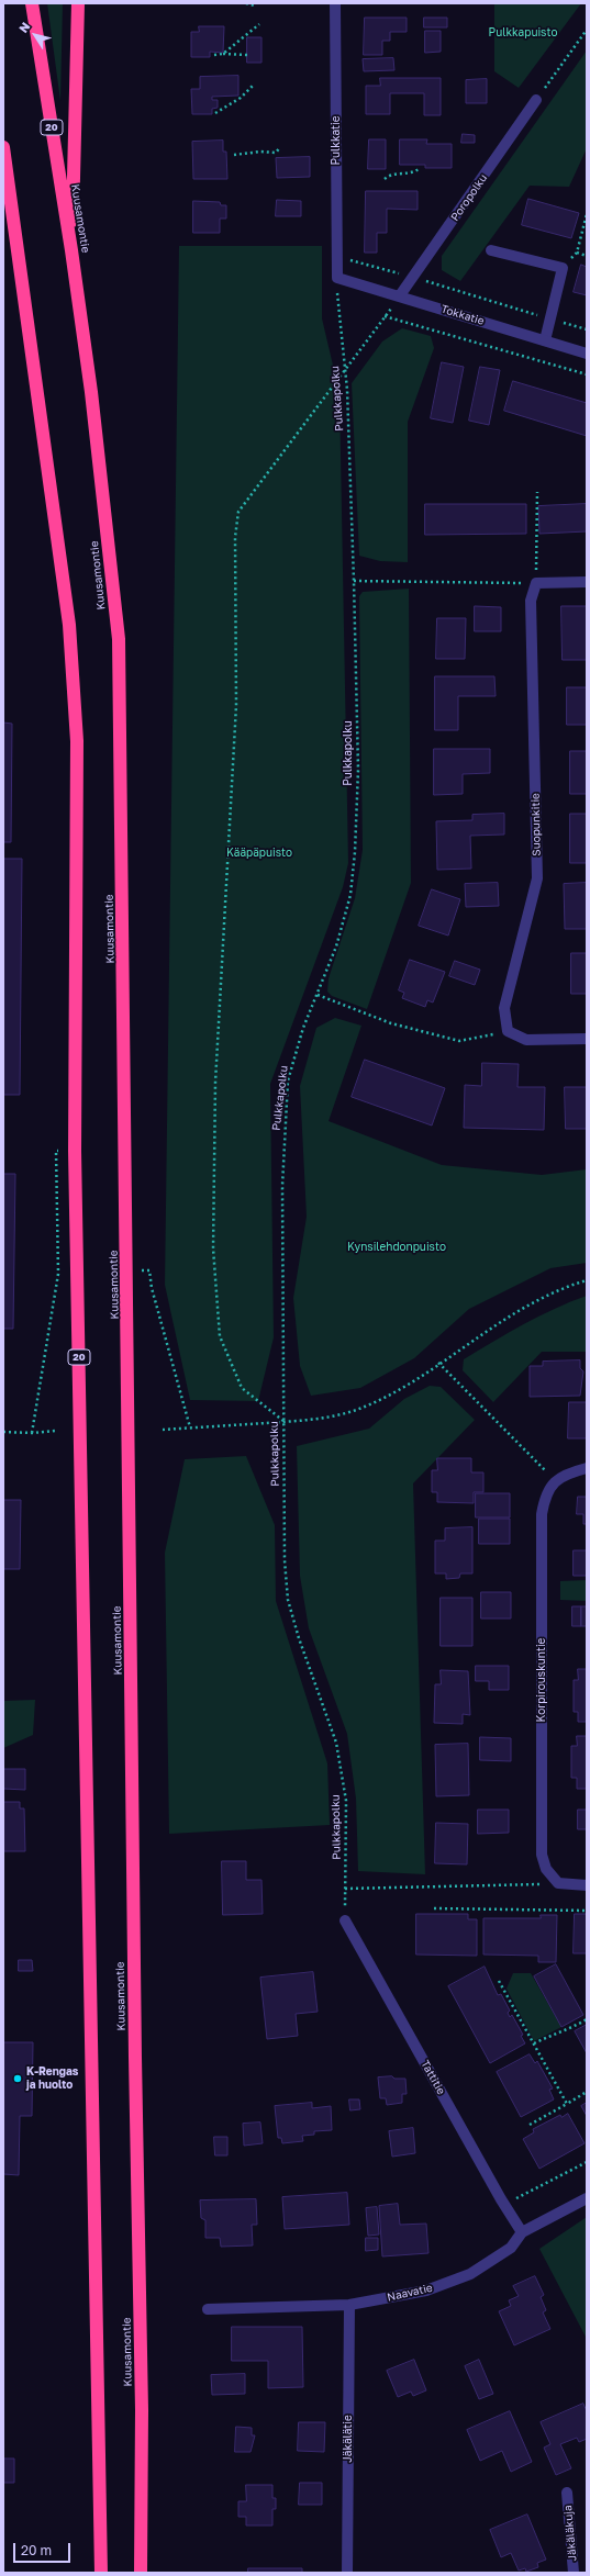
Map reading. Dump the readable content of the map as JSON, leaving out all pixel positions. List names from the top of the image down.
{
  "streets": {
    "highway": ["20", "Kuusamontie"],
    "street": [
      "Pulkkatie",
      "Poropolku",
      "Tokkatie",
      "Suopunkitie",
      "Korpirouskuntie",
      "Tattitie",
      "Naavatie",
      "Jäkälätie",
      "Jäkäläkuja"
    ],
    "path": ["Pulkkapolku"]
  },
  "crossings": [
    ["Pulkkatie", "Tokkatie"],
    ["Pulkkatie", "Pulkkapolku"],
    ["Poropolku", "Tokkatie"],
    ["Tokkatie", "Pulkkapolku"],
    ["Pulkkapolku", "Tattitie"],
    ["Tattitie", "Naavatie"],
    ["Naavatie", "Jäkälätie"]
  ],
  "parks": ["Pulkkapuisto", "Kääpäpuisto", "Kynsilehdonpuisto"],
  "places": ["K-Rengas ja huolto"],
  "scale_bar": "20 m",
  "north": "top left"
}
